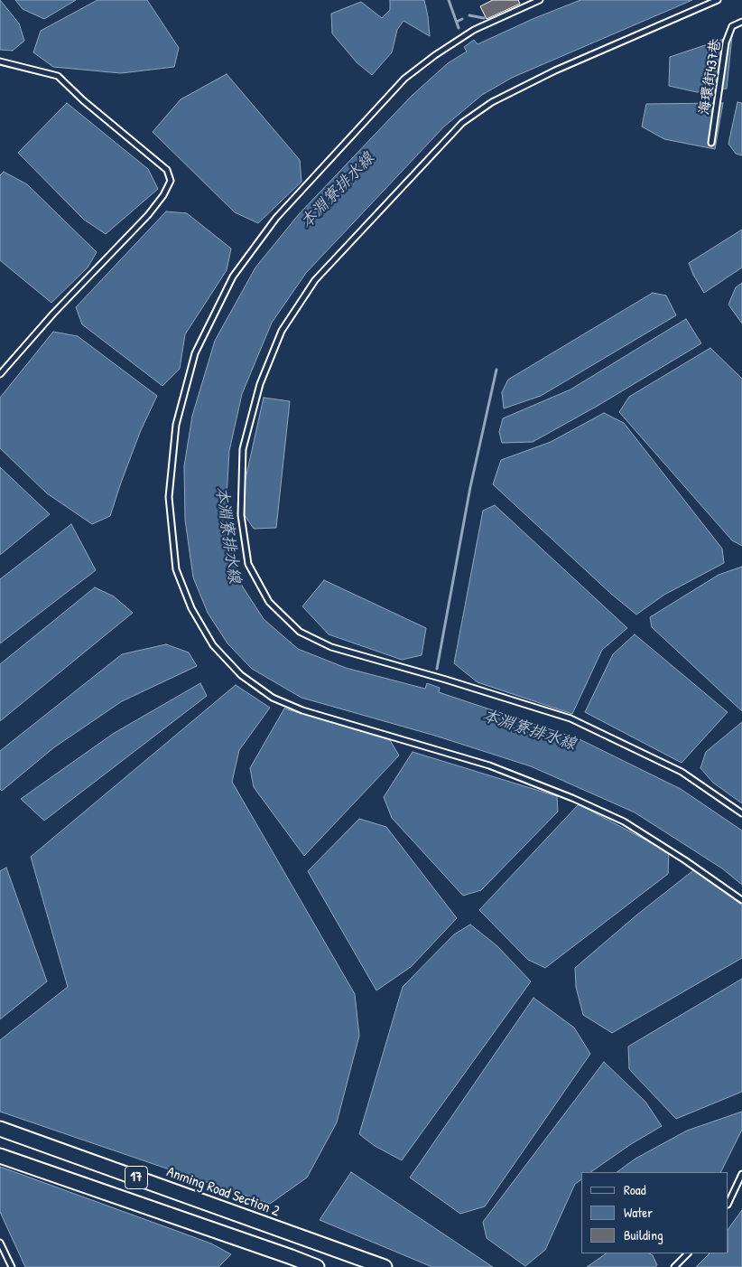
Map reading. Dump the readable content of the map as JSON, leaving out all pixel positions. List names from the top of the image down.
{
  "streets": {
    "main road": ["17", "Anming Road Section 2"],
    "lane": ["海環街437巷"]
  },
  "water": ["本淵寮排水線"],
  "legend": ["Road", "Water", "Building"]
}
